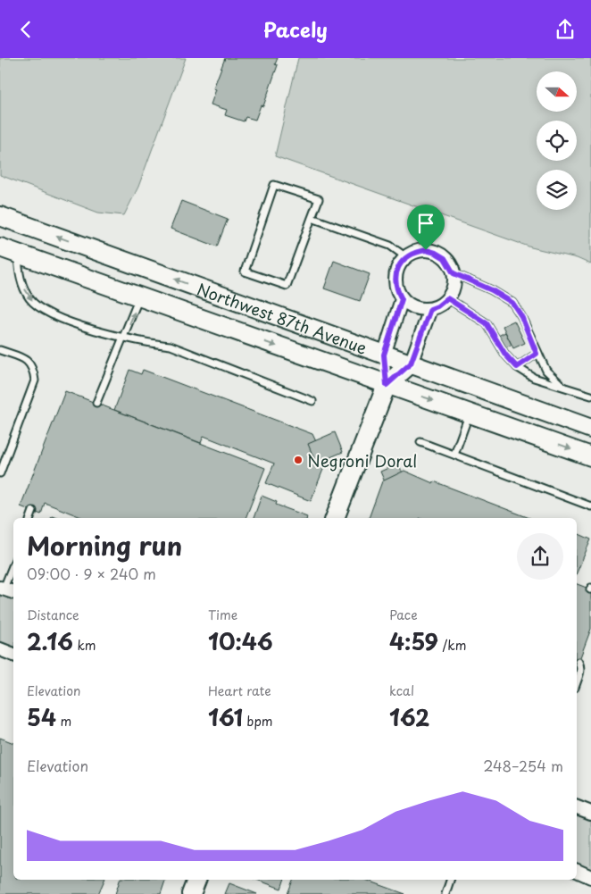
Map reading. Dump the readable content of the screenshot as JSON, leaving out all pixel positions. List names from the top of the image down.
{
  "streets": {
    "main road": ["Northwest 87th Avenue"]
  },
  "places": ["Negroni Doral"],
  "north": "right",
  "page": {
    "header": "Pacely",
    "heading": ["Morning run", "09:00 · 9 × 240 m"],
    "stats": [
      ["Distance", "2.16 km"],
      ["Time", "10:46"],
      ["Pace", "4:59 /km"],
      ["Elevation", "54 m"],
      ["Heart rate", "161 bpm"],
      ["kcal", "162"]
    ],
    "chart": ["Elevation", "248–254 m"]
  }
}
